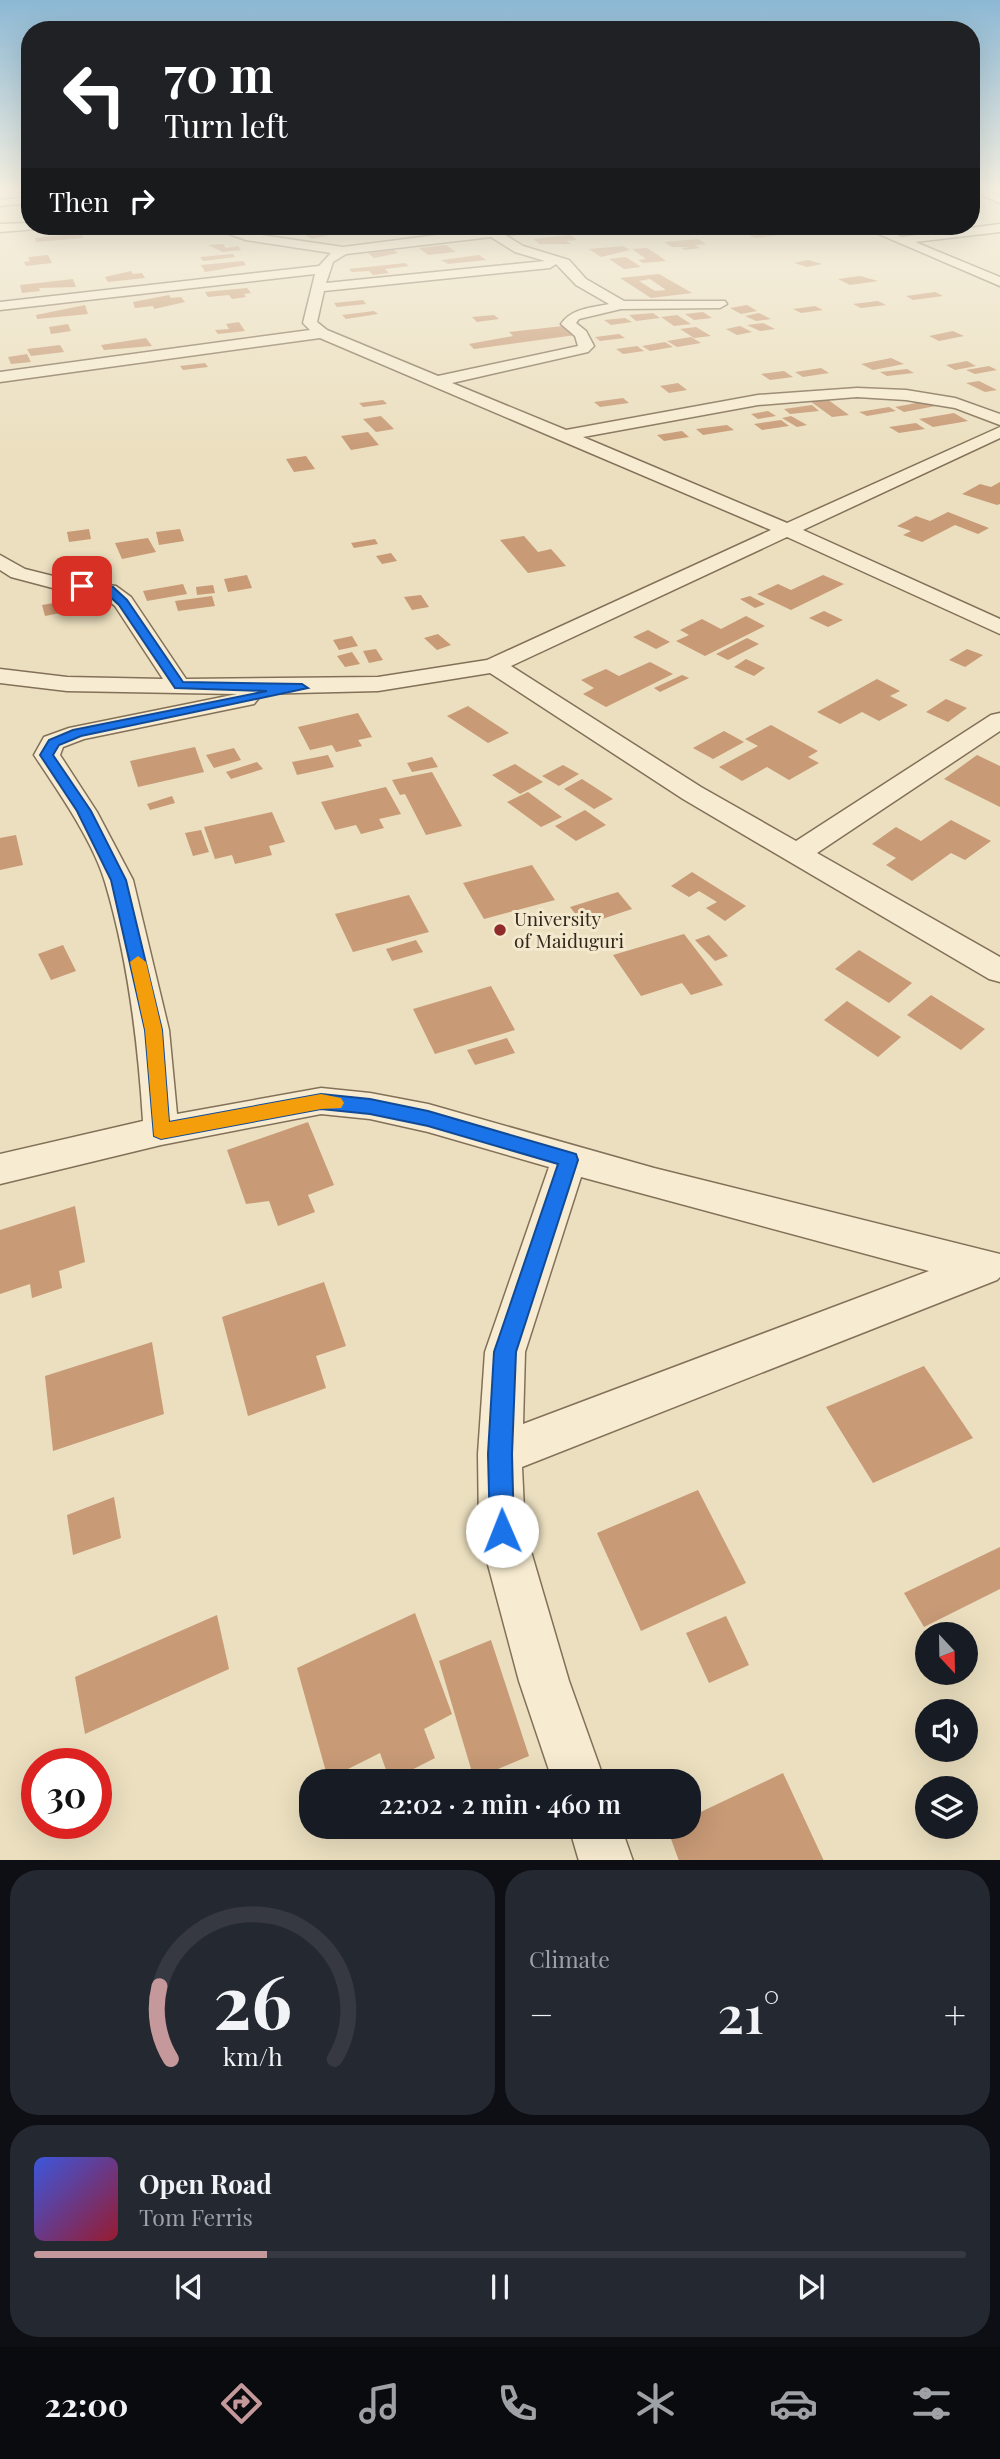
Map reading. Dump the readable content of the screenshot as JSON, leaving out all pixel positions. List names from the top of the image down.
{
  "places": ["University of Maiduguri"],
  "north": "bottom",
  "page": {
    "turn": ["70 m", "Turn left"],
    "then": "Then",
    "limit": "30",
    "trip": "22:02 · 2 min · 460 m",
    "tile": "Climate",
    "heat": ["−", "21°", "+"],
    "song": ["Open Road", "Tom Ferris"],
    "tabs": "22:00",
    "gauge": ["26", "km/h"]
  }
}
